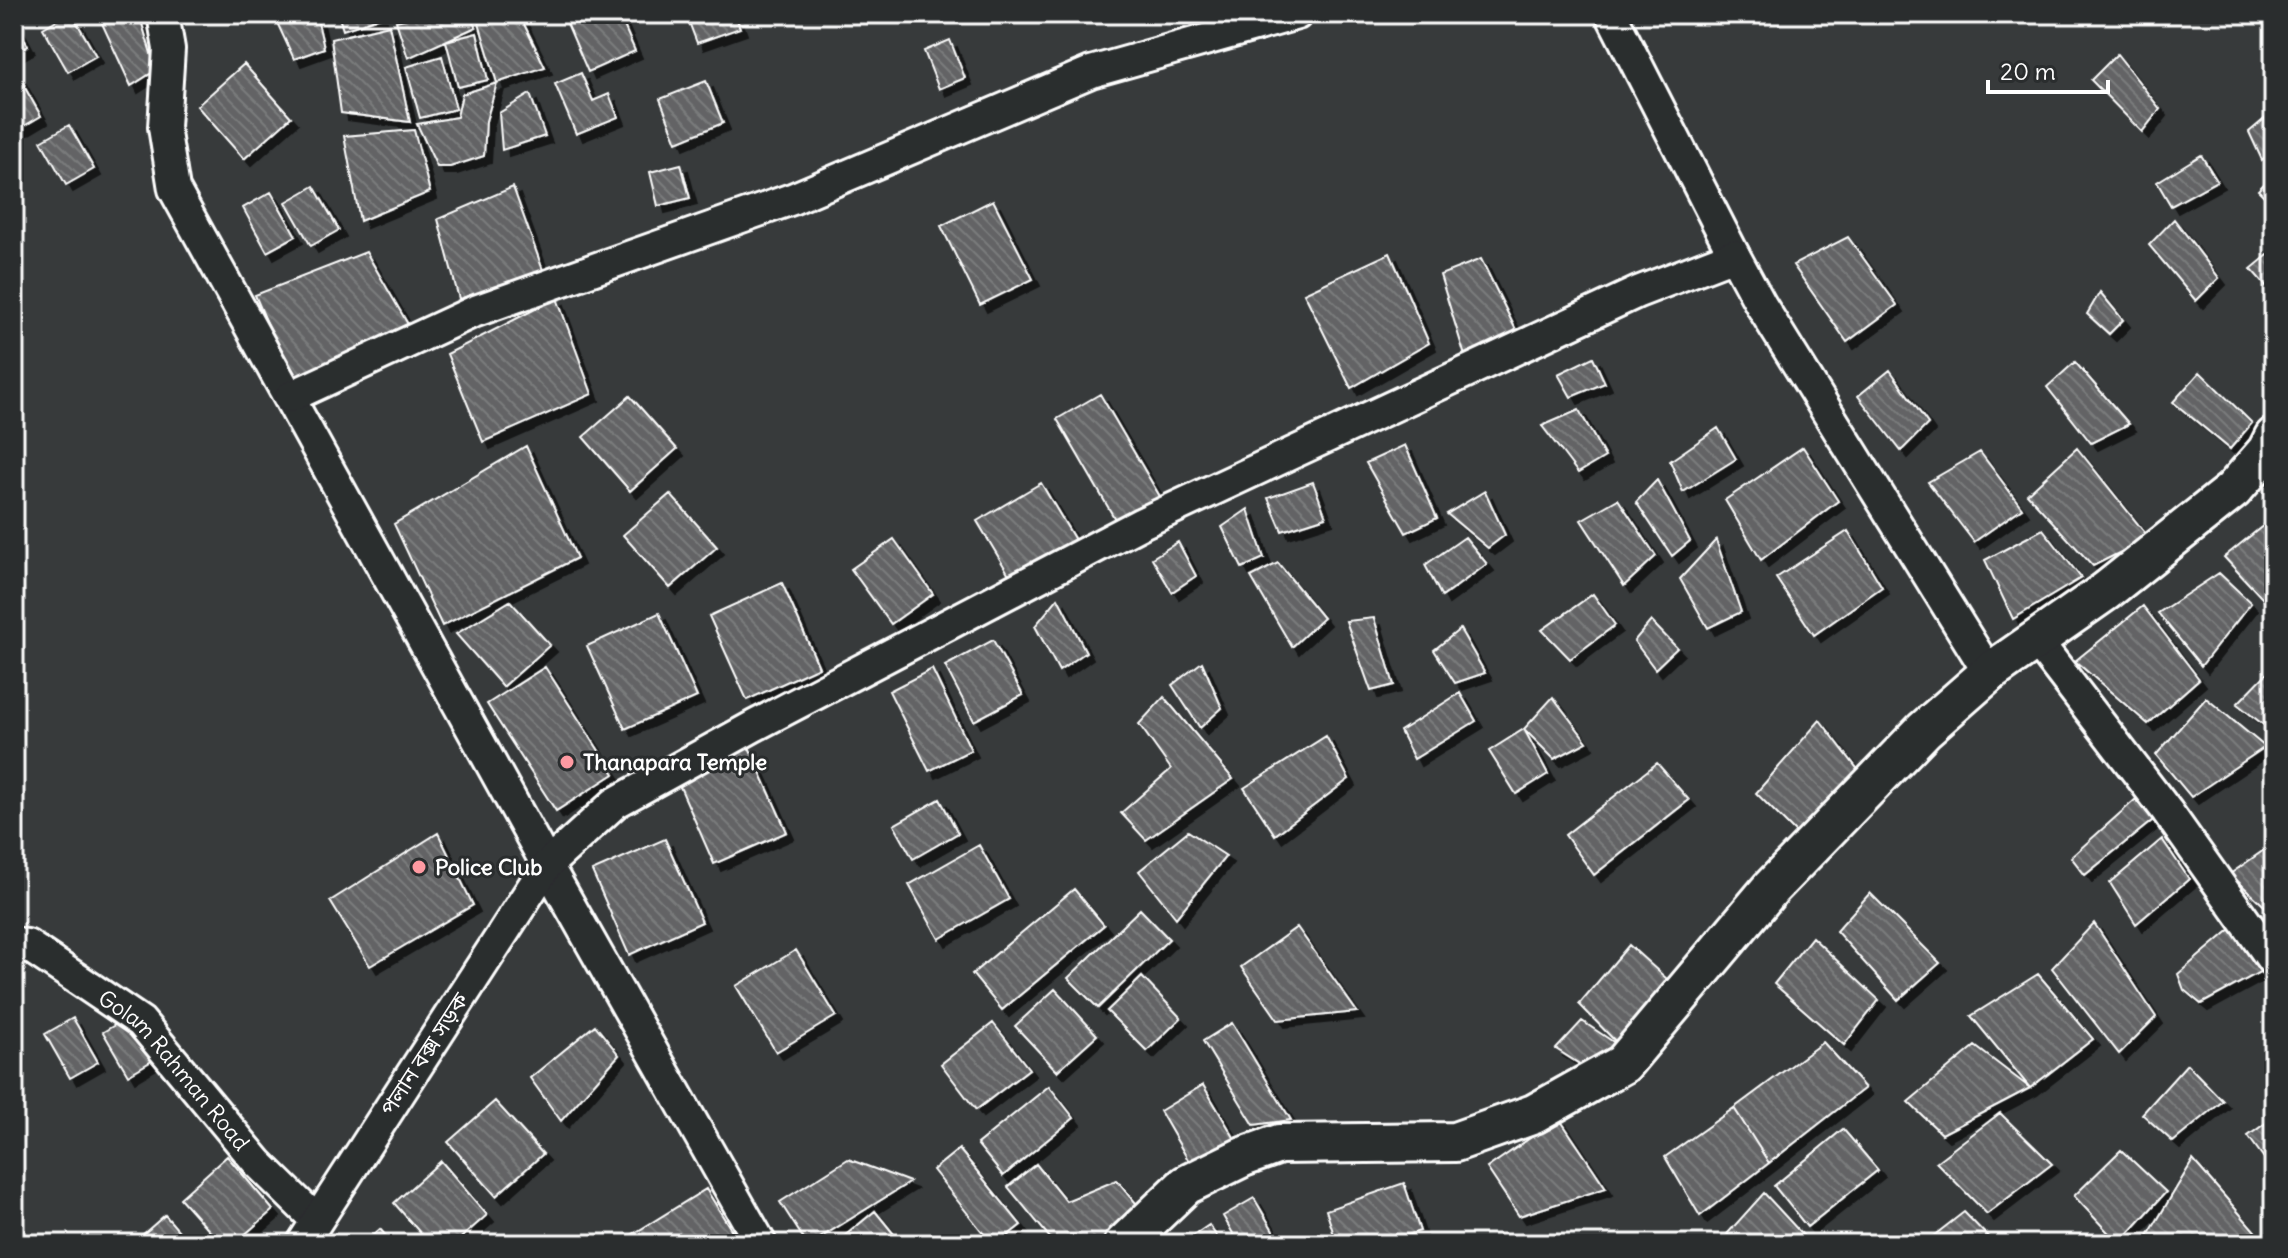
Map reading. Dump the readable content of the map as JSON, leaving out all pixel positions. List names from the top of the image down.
{
  "streets": {
    "street": ["পলান বক্স সড়ক", "Golam Rahman Road"]
  },
  "crossings": [
    ["পলান বক্স সড়ক", "Golam Rahman Road"]
  ],
  "places": ["Thanapara Temple", "Police Club"],
  "scale_bar": "20 m"
}
